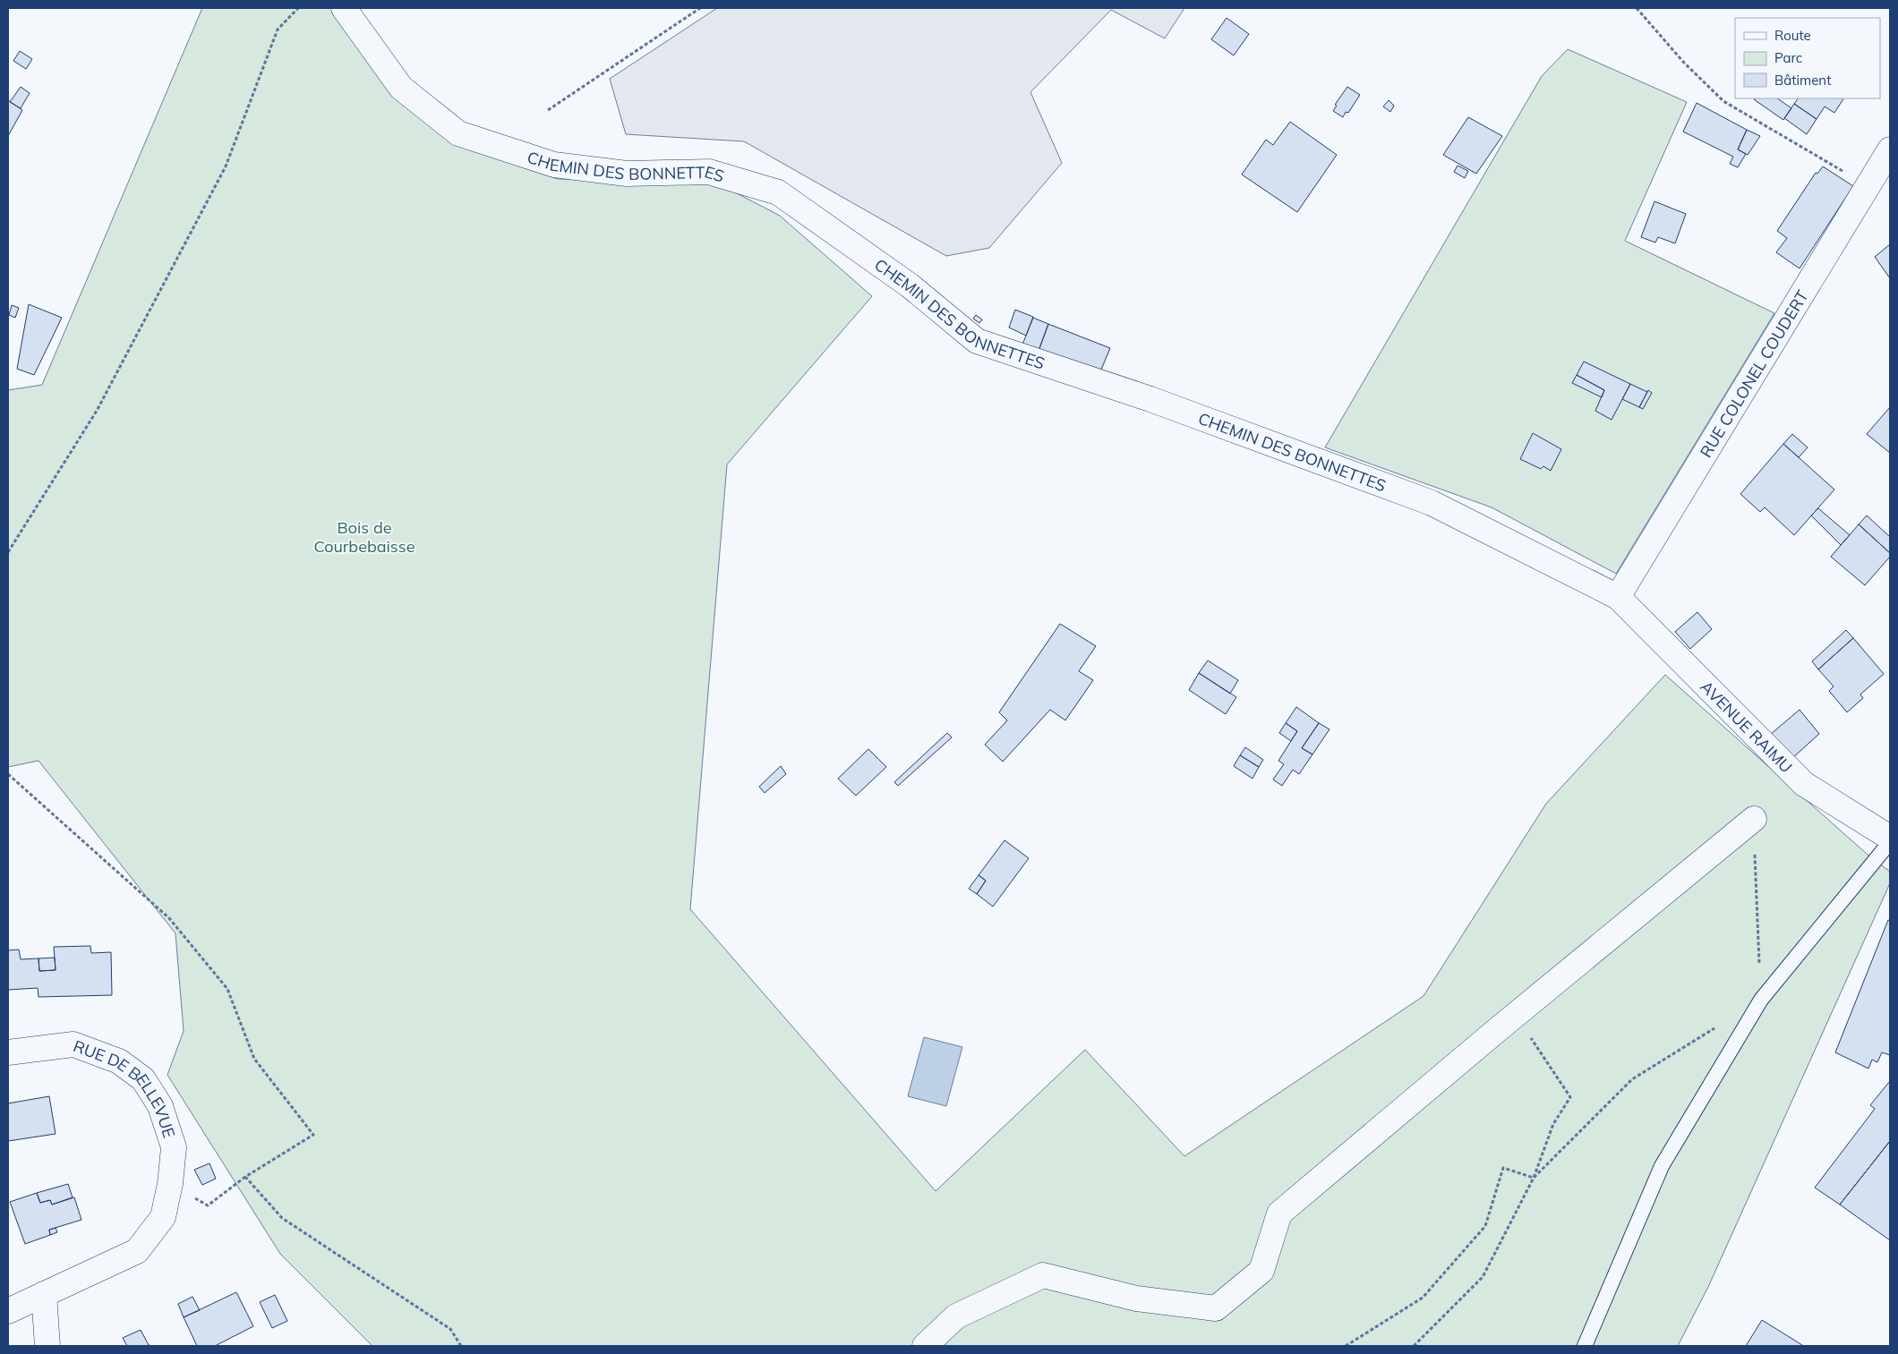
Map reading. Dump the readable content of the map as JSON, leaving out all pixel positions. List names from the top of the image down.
{
  "streets": {
    "street": [
      "CHEMIN DES BONNETTES",
      "RUE COLONEL COUDERT",
      "AVENUE RAIMU",
      "RUE DE BELLEVUE"
    ]
  },
  "crossings": [
    ["CHEMIN DES BONNETTES", "RUE COLONEL COUDERT"],
    ["CHEMIN DES BONNETTES", "AVENUE RAIMU"],
    ["RUE COLONEL COUDERT", "AVENUE RAIMU"]
  ],
  "parks": ["Bois de Courbebaisse"],
  "legend": ["Route", "Parc", "Bâtiment"]
}
